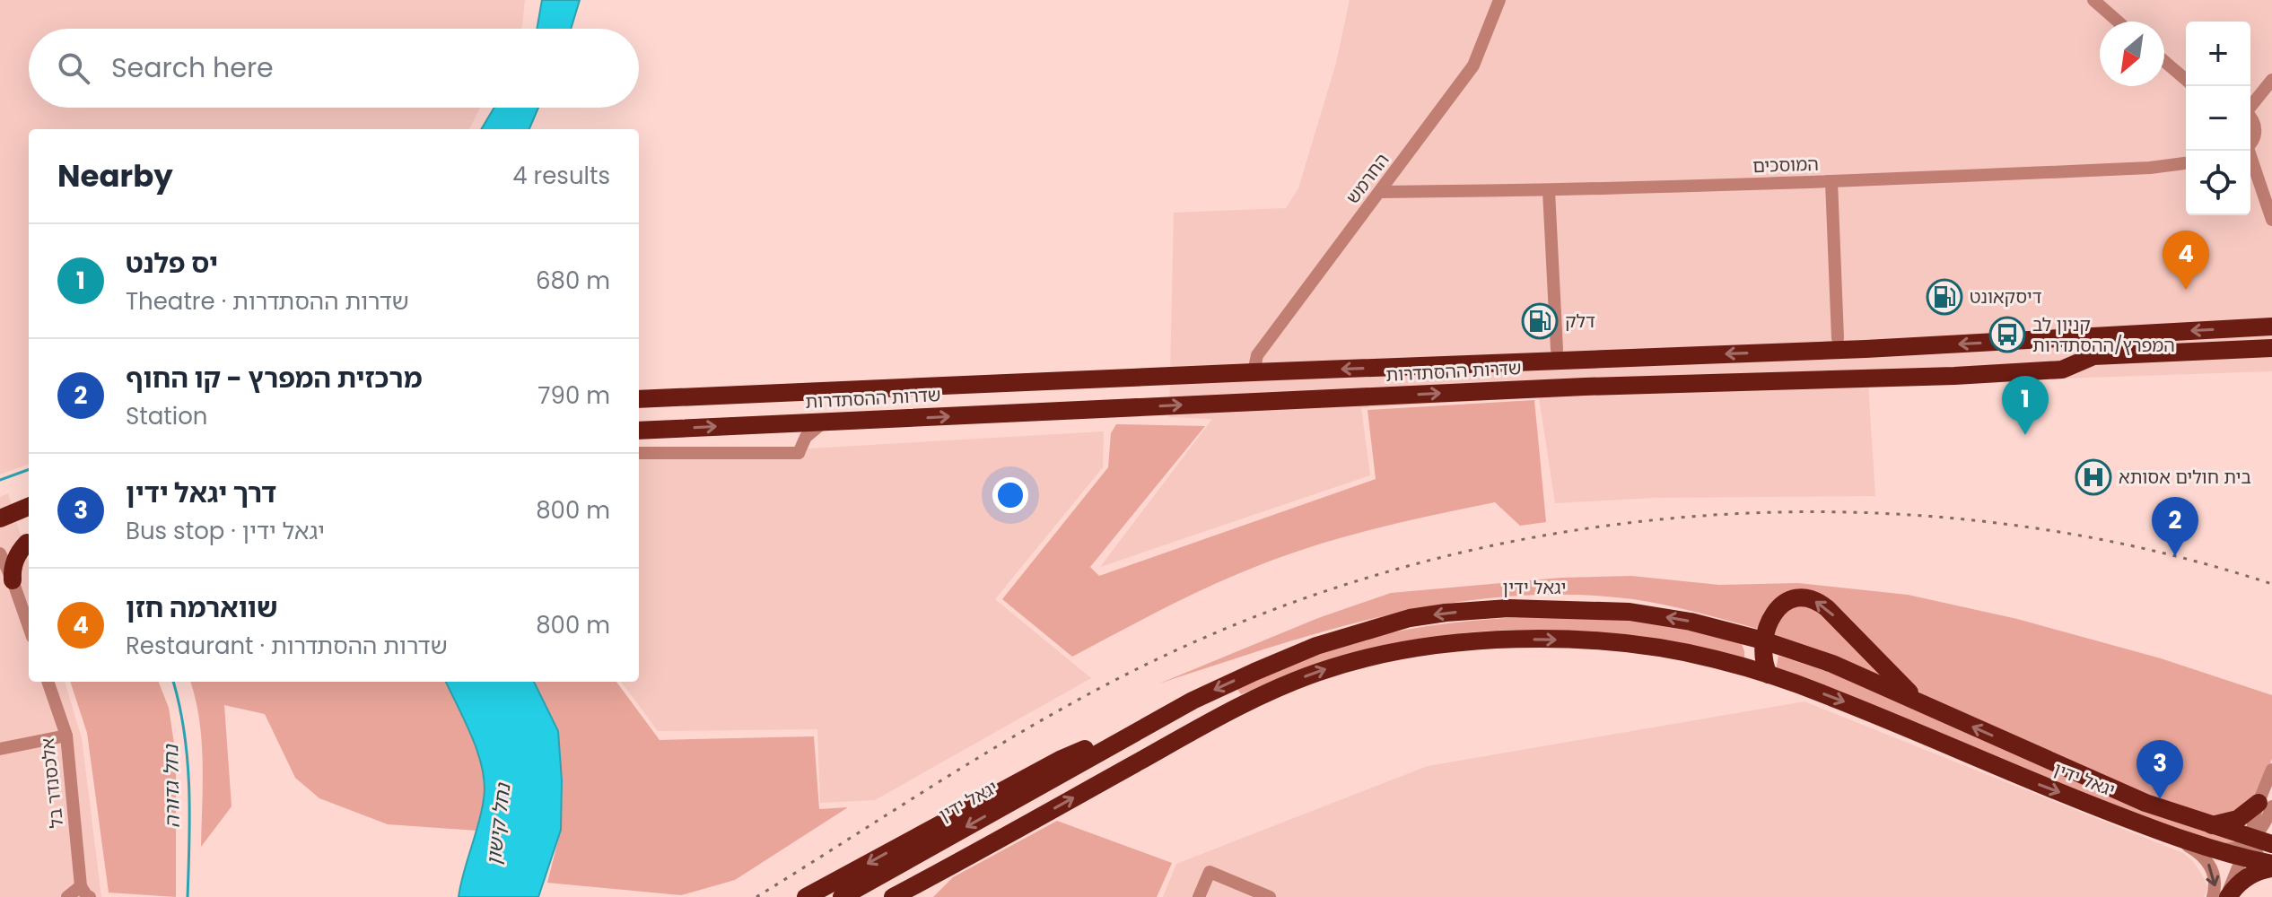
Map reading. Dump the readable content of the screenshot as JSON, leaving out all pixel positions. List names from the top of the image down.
{
  "streets": {
    "highway": ["שדרות ההסתדרות", "יגאל ידין"],
    "street": ["המוסכים", "החרמש", "אלכסנדר בל"]
  },
  "crossings": [
    ["המוסכים", "החרמש"],
    ["החרמש", "שדרות ההסתדרות"]
  ],
  "water": ["נחל גדורה", "נחל קישון"],
  "places": {
    "fuel station": ["דיסקאונט", "דלק"],
    "bus stop": ["קניון לב המפרץ/ההסתדרות"],
    "hospital": ["בית חולים אסותא"]
  },
  "north": "bottom left",
  "page": {
    "map_buttons": ["+", "−"],
    "search": "Search here",
    "heading": ["Nearby", "4 results"],
    "list": [
      {
        "mark": "1",
        "name": "יס פלנט",
        "note": "Theatre · שדרות ההסתדרות",
        "value": "680 m"
      },
      {
        "mark": "2",
        "name": "מרכזית המפרץ - קו החוף",
        "note": "Station",
        "value": "790 m"
      },
      {
        "mark": "3",
        "name": "דרך יגאל ידין",
        "note": "Bus stop · יגאל ידין",
        "value": "800 m"
      },
      {
        "mark": "4",
        "name": "שווארמה חזן",
        "note": "Restaurant · שדרות ההסתדרות",
        "value": "800 m"
      }
    ],
    "pins": [
      "4",
      "1",
      "2",
      "3"
    ]
  }
}
